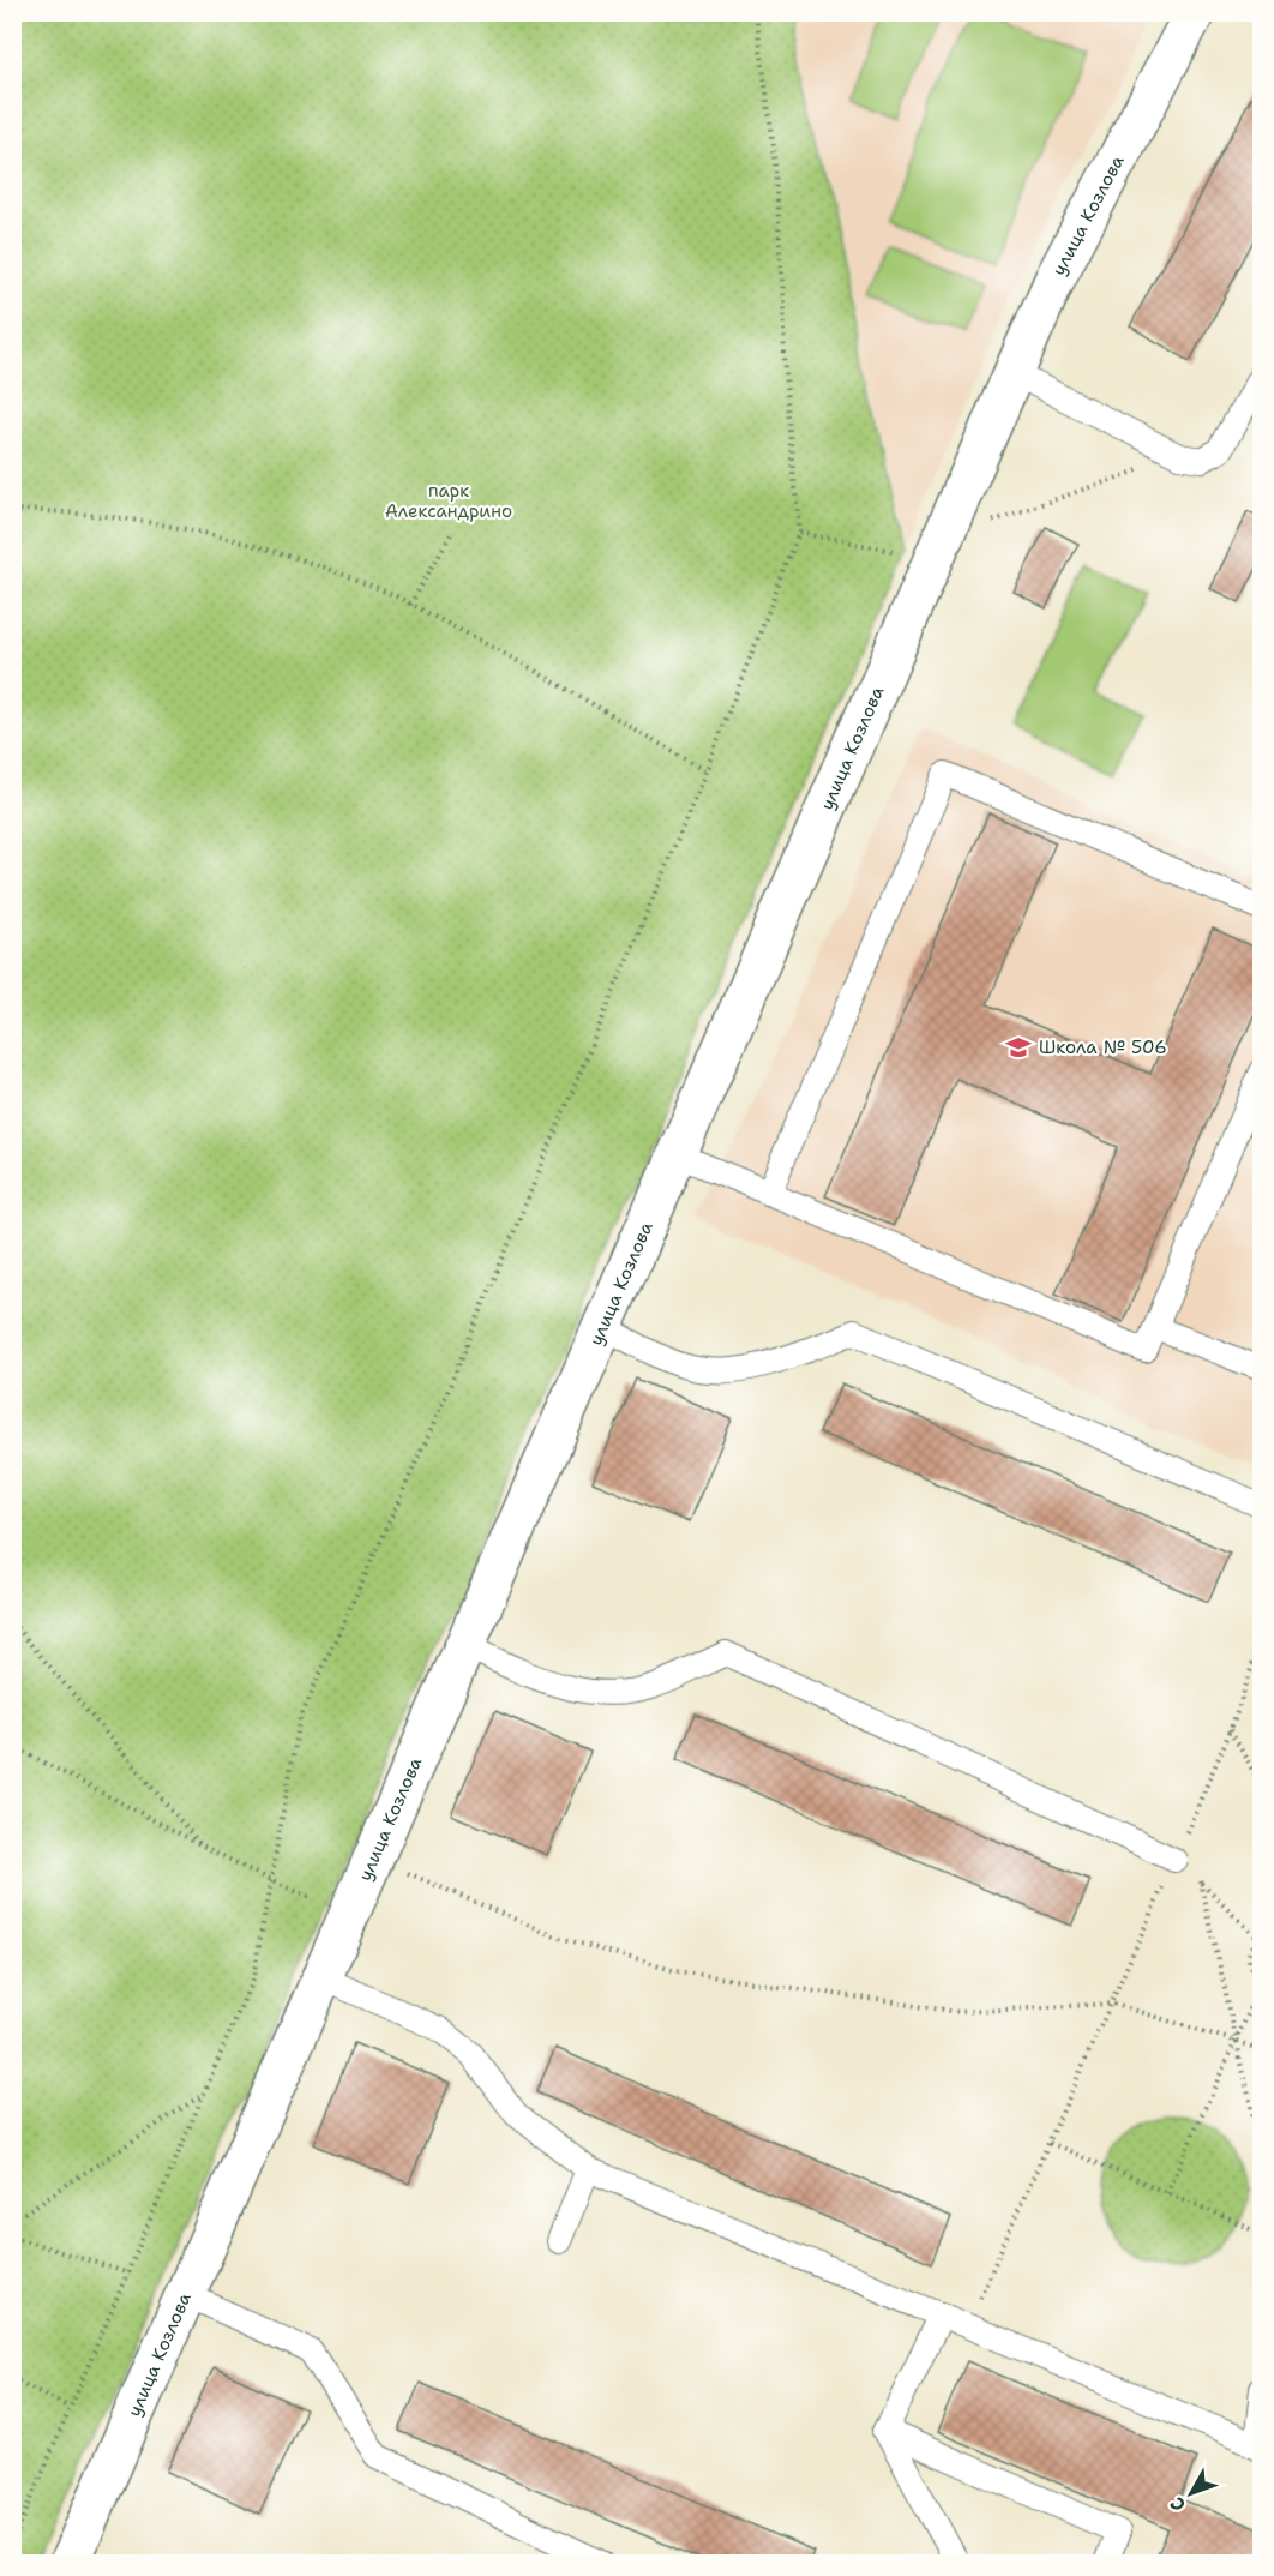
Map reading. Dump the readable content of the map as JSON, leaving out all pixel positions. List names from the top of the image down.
{
  "streets": {
    "street": ["улица Козлова"]
  },
  "parks": ["парк Александрино"],
  "places": {
    "school or university": ["Школа № 506"]
  },
  "north": "bottom left"
}
